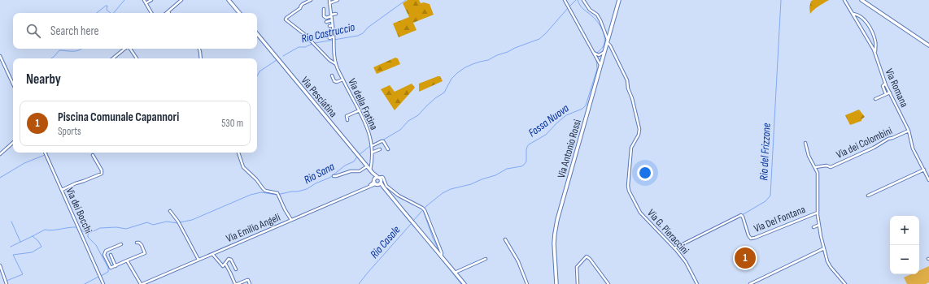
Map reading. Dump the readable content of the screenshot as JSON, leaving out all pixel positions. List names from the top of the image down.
{
  "streets": {
    "main road": ["Via Pesciatina", "Via Antonio Rossi"],
    "street": [
      "Via Romana",
      "Via della Fratina",
      "Via dei Colombini",
      "Via dei Bocchi",
      "Via Del Fontana",
      "Via Emilio Angeli",
      "Via G. Pieraccini"
    ]
  },
  "crossings": [
    ["Via Romana", "Via dei Colombini"],
    ["Via Pesciatina", "Via della Fratina"],
    ["Via Pesciatina", "Via Emilio Angeli"],
    ["Via Antonio Rossi", "Via G. Pieraccini"],
    ["Via Del Fontana", "Via G. Pieraccini"]
  ],
  "water": [
    "Rio Castruccio",
    "Fossa Nuova",
    "Rio del Frizzone",
    "Rio Sana",
    "Rio Casale"
  ],
  "page": {
    "search": "Search here",
    "heading": "Nearby",
    "list": [
      {
        "mark": "1",
        "name": "Piscina Comunale Capannori",
        "note": "Sports",
        "value": "530 m"
      }
    ],
    "map_buttons": ["+", "−"],
    "pins": "1"
  }
}
